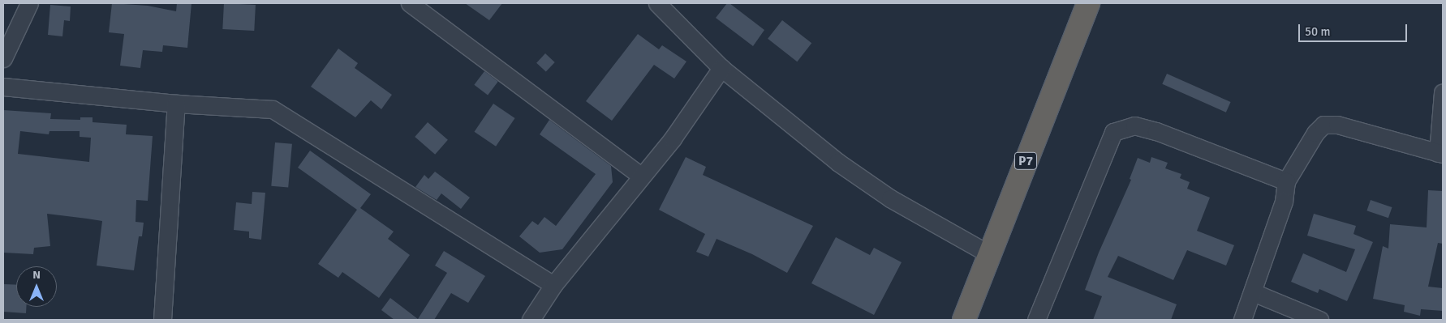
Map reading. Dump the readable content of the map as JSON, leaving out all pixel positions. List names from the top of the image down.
{
  "streets": {
    "highway": ["P7"]
  },
  "scale_bar": "50 m",
  "north": "top"
}
